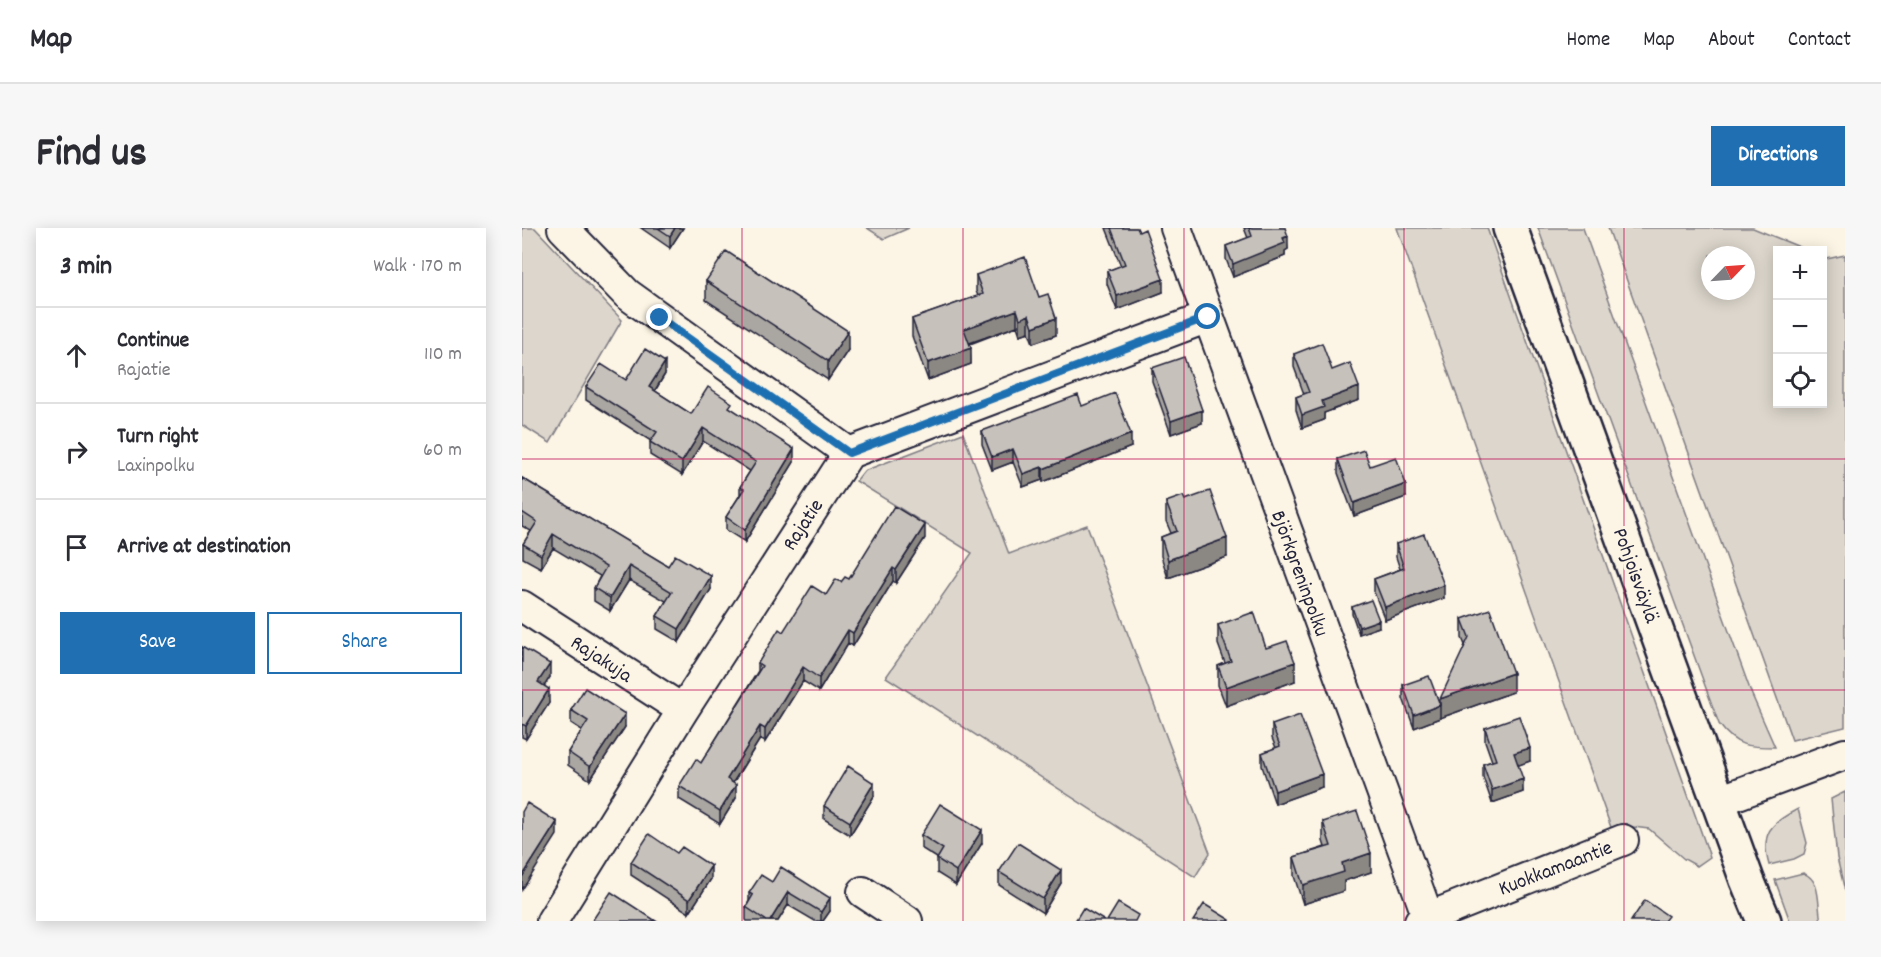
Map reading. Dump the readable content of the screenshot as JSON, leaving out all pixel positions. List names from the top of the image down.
{
  "streets": {
    "main road": ["Pohjoisväylä"],
    "street": [
      "Rajatie",
      "Björkgreninpolku",
      "Rajakuja",
      "Kuokkamaantie"
    ]
  },
  "crossings": [
    ["Rajatie", "Rajakuja"],
    ["Björkgreninpolku", "Kuokkamaantie"]
  ],
  "north": "top right",
  "page": {
    "header": "Map",
    "nav": [
      "Home",
      "Map",
      "About",
      "Contact"
    ],
    "title": "Find us",
    "buttons": [
      "Directions",
      ["Save", "Share"]
    ],
    "heading": ["3 min", "Walk · 170 m"],
    "map_buttons": ["+", "−"],
    "list": [
      ["Continue", "Rajatie", "110 m"],
      ["Turn right", "Laxinpolku", "60 m"],
      "Arrive at destination"
    ]
  }
}
